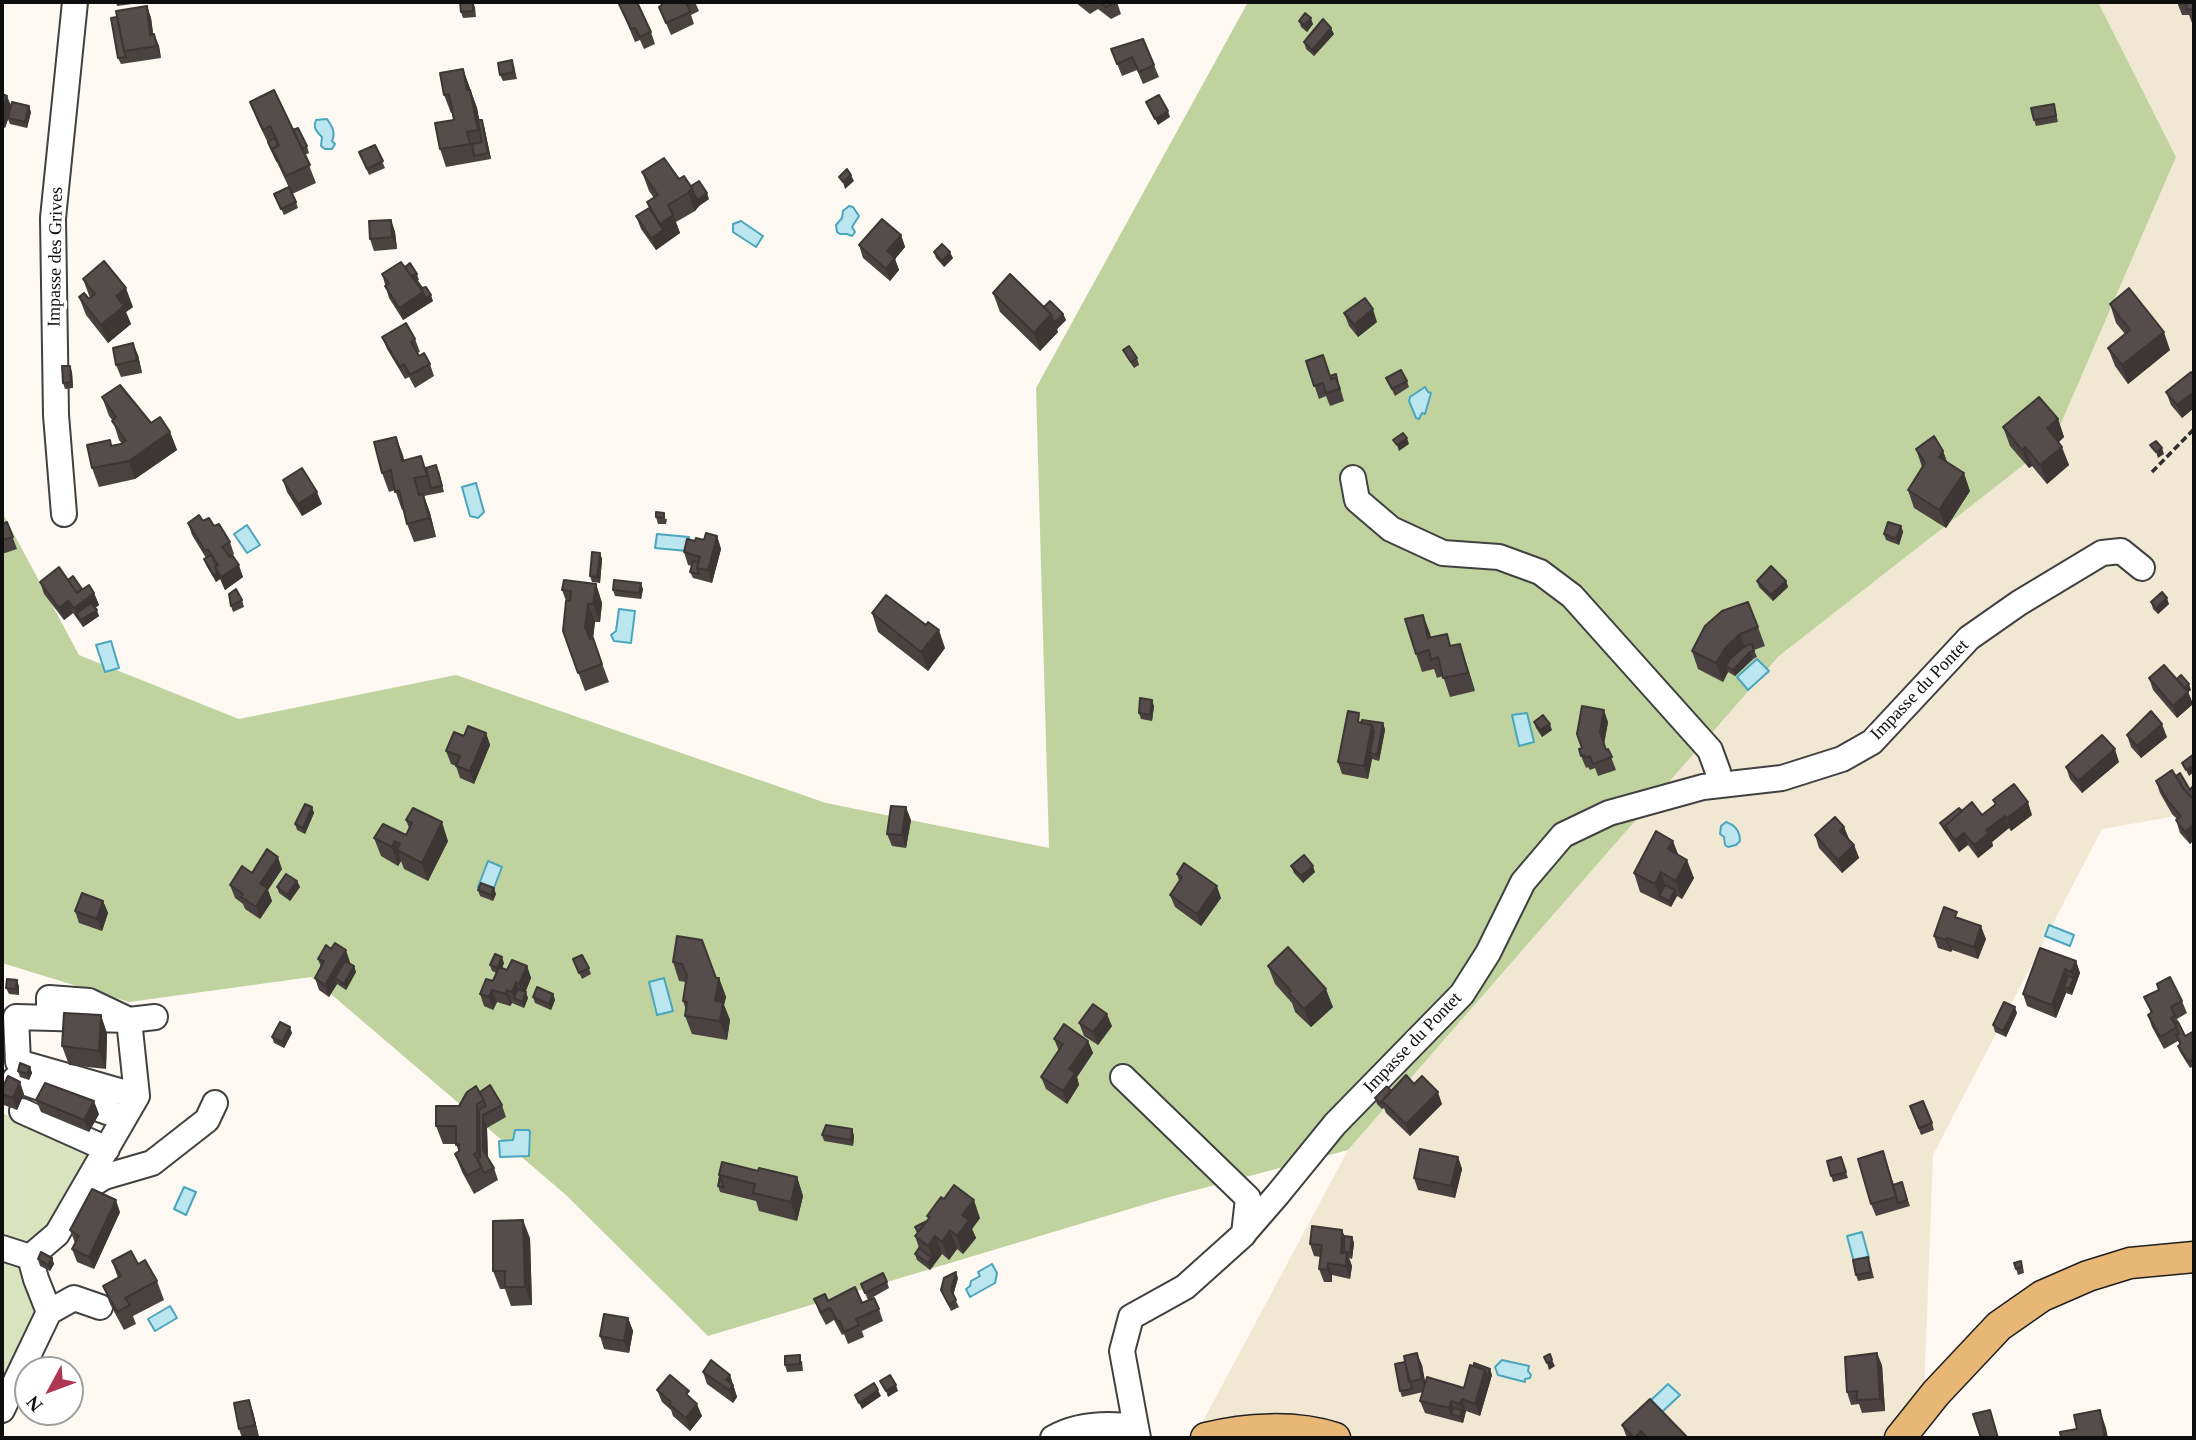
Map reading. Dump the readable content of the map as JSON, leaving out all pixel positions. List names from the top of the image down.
{
  "streets": {
    "street": ["Impasse des Grives", "Impasse du Pontet"]
  },
  "north": "bottom left"
}
